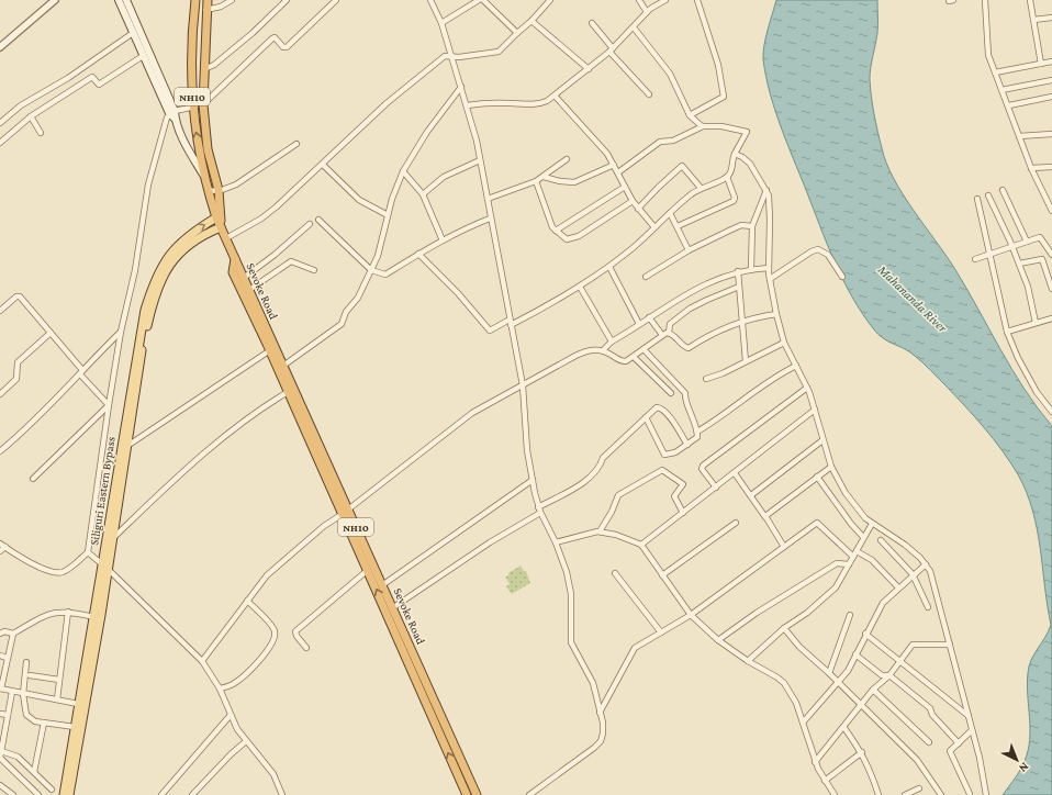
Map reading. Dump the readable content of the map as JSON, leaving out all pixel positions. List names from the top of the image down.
{
  "streets": {
    "highway": ["NH10", "Sevoke Road"],
    "main road": ["Siliguri Eastern Bypass"]
  },
  "crossings": [
    ["NH10", "Sevoke Road"],
    ["NH10", "Siliguri Eastern Bypass"]
  ],
  "water": ["Mahananda River"],
  "north": "bottom right"
}
